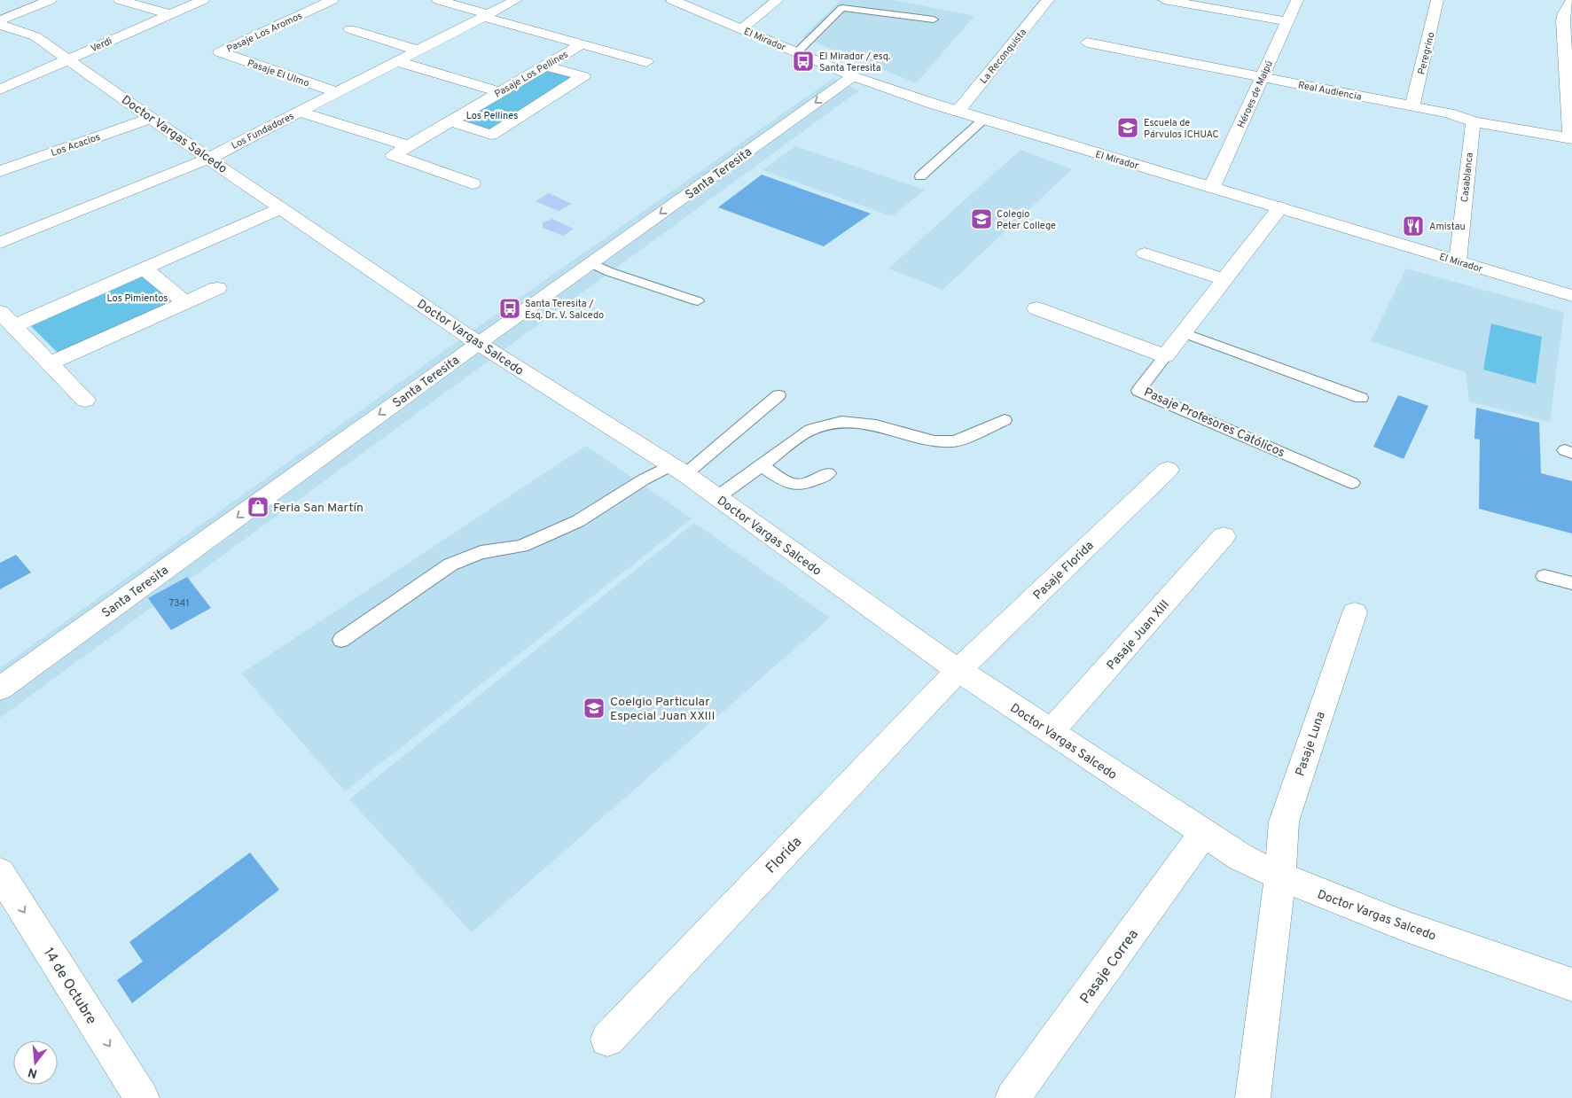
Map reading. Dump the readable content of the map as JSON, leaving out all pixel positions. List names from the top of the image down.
{
  "streets": {
    "street": [
      "Pasaje Los Aromos",
      "El Mirador",
      "Verdi",
      "Peregrino",
      "La Reconquista",
      "Pasaje El Ulmo",
      "Pasaje Los Pellines",
      "Real Audiencia",
      "Héroes de Maipú",
      "Los Fundadores",
      "Doctor Vargas Salcedo",
      "Los Acacios",
      "Santa Teresita",
      "Casablanca",
      "Pasaje Profesores Católicos",
      "Pasaje Florida",
      "Pasaje Juan XIII",
      "Pasaje Luna",
      "Florida",
      "Pasaje Correa",
      "14 de Octubre"
    ]
  },
  "crossings": [
    ["Pasaje Los Aromos", "Pasaje El Ulmo"],
    ["El Mirador", "La Reconquista"],
    ["El Mirador", "Héroes de Maipú"],
    ["El Mirador", "Santa Teresita"],
    ["El Mirador", "Casablanca"],
    ["El Mirador", "Pasaje Profesores Católicos"],
    ["Verdi", "Doctor Vargas Salcedo"],
    ["Peregrino", "Real Audiencia"],
    ["Pasaje El Ulmo", "Los Fundadores"],
    ["Real Audiencia", "Héroes de Maipú"],
    ["Real Audiencia", "Casablanca"],
    ["Los Fundadores", "Doctor Vargas Salcedo"],
    ["Doctor Vargas Salcedo", "Los Acacios"],
    ["Doctor Vargas Salcedo", "Santa Teresita"],
    ["Doctor Vargas Salcedo", "Pasaje Florida"],
    ["Doctor Vargas Salcedo", "Pasaje Juan XIII"],
    ["Doctor Vargas Salcedo", "Pasaje Luna"],
    ["Doctor Vargas Salcedo", "Florida"],
    ["Doctor Vargas Salcedo", "Pasaje Correa"],
    ["Pasaje Florida", "Florida"]
  ],
  "one_way": ["Santa Teresita", "14 de Octubre"],
  "parks": ["Los Pellines", "Los Pimientos"],
  "places": {
    "bus stop": ["El Mirador / esq. Santa Teresita", "Santa Teresita / Esq. Dr. V. Salcedo"],
    "school or university": ["Escuela de Párvulos ICHUAC", "Colegio Peter College", "Coelgio Particular Especial Juan XXIII"],
    "restaurant": ["Amistau"],
    "shop": ["Feria San Martín"]
  },
  "house_numbers": ["7341"],
  "north": "bottom"
}
